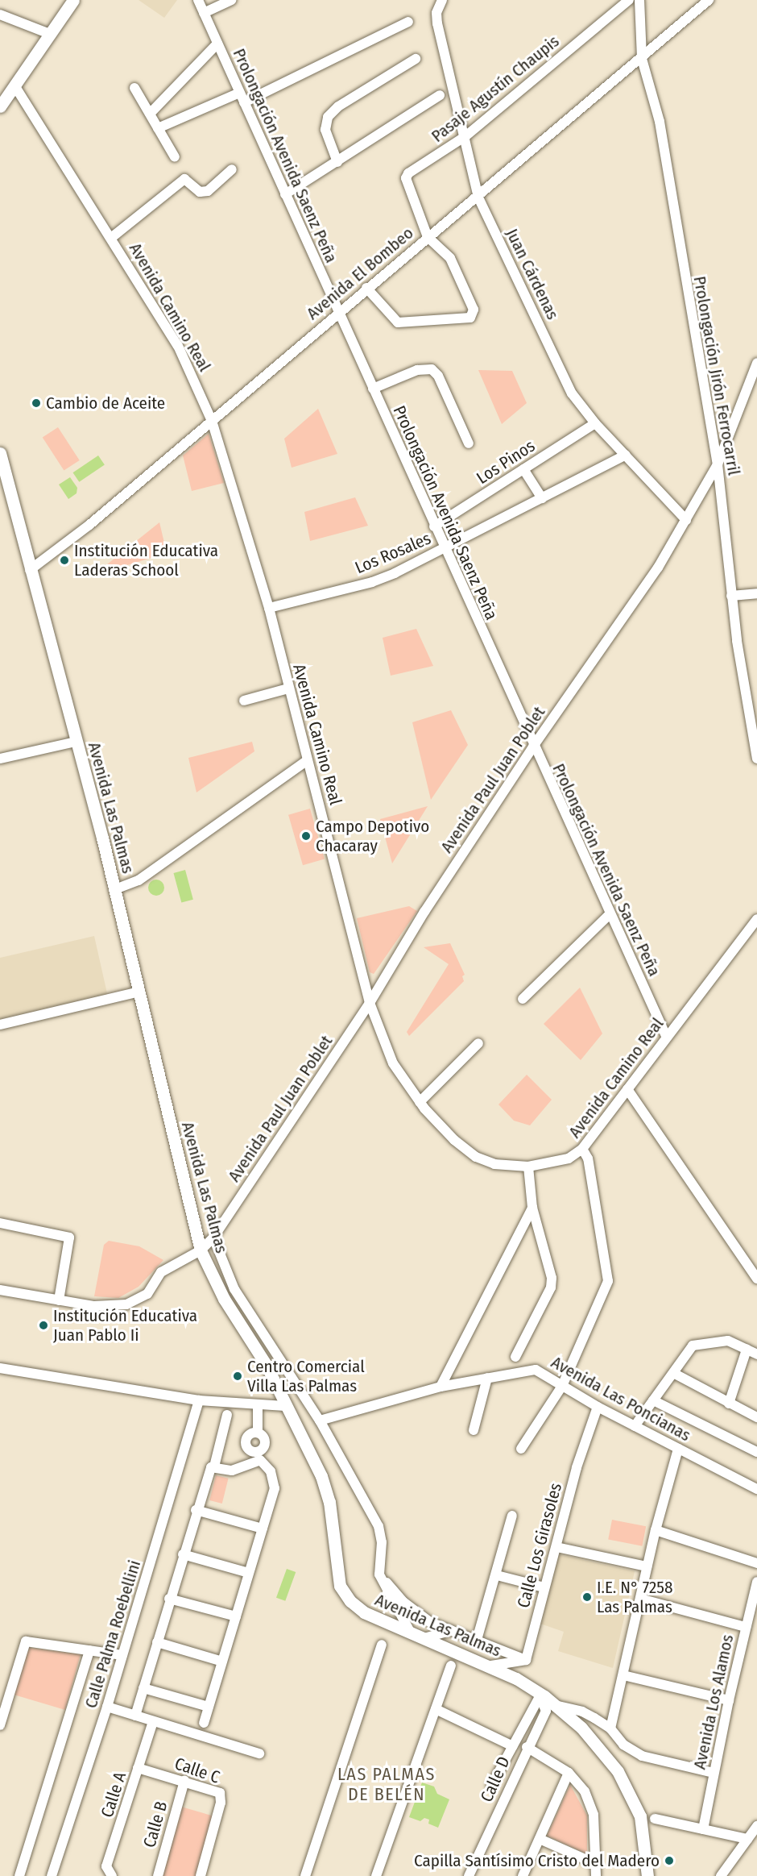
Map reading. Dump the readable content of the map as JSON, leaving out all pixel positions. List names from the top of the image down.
{
  "streets": {
    "main road": ["Avenida Las Palmas"],
    "street": [
      "Pasaje Agustín Chaupis",
      "Prolongación Avenida Saenz Peña",
      "Avenida El Bombeo",
      "Juan Cárdenas",
      "Avenida Camino Real",
      "Prolongación Jirón Ferrocarril",
      "Los Pinos",
      "Los Rosales",
      "Avenida Paul Juan Poblet",
      "Avenida Las Poncianas",
      "Calle Los Girasoles",
      "Calle Palma Roebellini",
      "Avenida Los Alamos",
      "Calle C",
      "Calle D",
      "Calle A",
      "Calle B"
    ]
  },
  "crossings": [
    ["Pasaje Agustín Chaupis", "Avenida El Bombeo"],
    ["Pasaje Agustín Chaupis", "Juan Cárdenas"],
    ["Prolongación Avenida Saenz Peña", "Avenida El Bombeo"],
    ["Prolongación Avenida Saenz Peña", "Avenida Camino Real"],
    ["Prolongación Avenida Saenz Peña", "Los Pinos"],
    ["Prolongación Avenida Saenz Peña", "Los Rosales"],
    ["Prolongación Avenida Saenz Peña", "Avenida Paul Juan Poblet"],
    ["Avenida El Bombeo", "Juan Cárdenas"],
    ["Avenida El Bombeo", "Avenida Camino Real"],
    ["Avenida El Bombeo", "Prolongación Jirón Ferrocarril"],
    ["Avenida El Bombeo", "Avenida Las Palmas"],
    ["Juan Cárdenas", "Los Pinos"],
    ["Juan Cárdenas", "Los Rosales"],
    ["Juan Cárdenas", "Avenida Paul Juan Poblet"],
    ["Avenida Camino Real", "Los Rosales"],
    ["Avenida Camino Real", "Avenida Paul Juan Poblet"],
    ["Prolongación Jirón Ferrocarril", "Avenida Paul Juan Poblet"],
    ["Avenida Paul Juan Poblet", "Avenida Las Palmas"],
    ["Avenida Las Palmas", "Calle D"],
    ["Avenida Las Poncianas", "Calle Los Girasoles"],
    ["Calle C", "Calle A"],
    ["Calle C", "Calle B"]
  ],
  "districts": ["LAS PALMAS DE BELÉN"],
  "places": [
    "Cambio de Aceite",
    "Institución Educativa Laderas School",
    "Campo Depotivo Chacaray",
    "Institución Educativa Juan Pablo Ii",
    "Centro Comercial Villa Las Palmas",
    "I.E. N° 7258 Las Palmas",
    "Capilla Santísimo Cristo del Madero"
  ]
}
